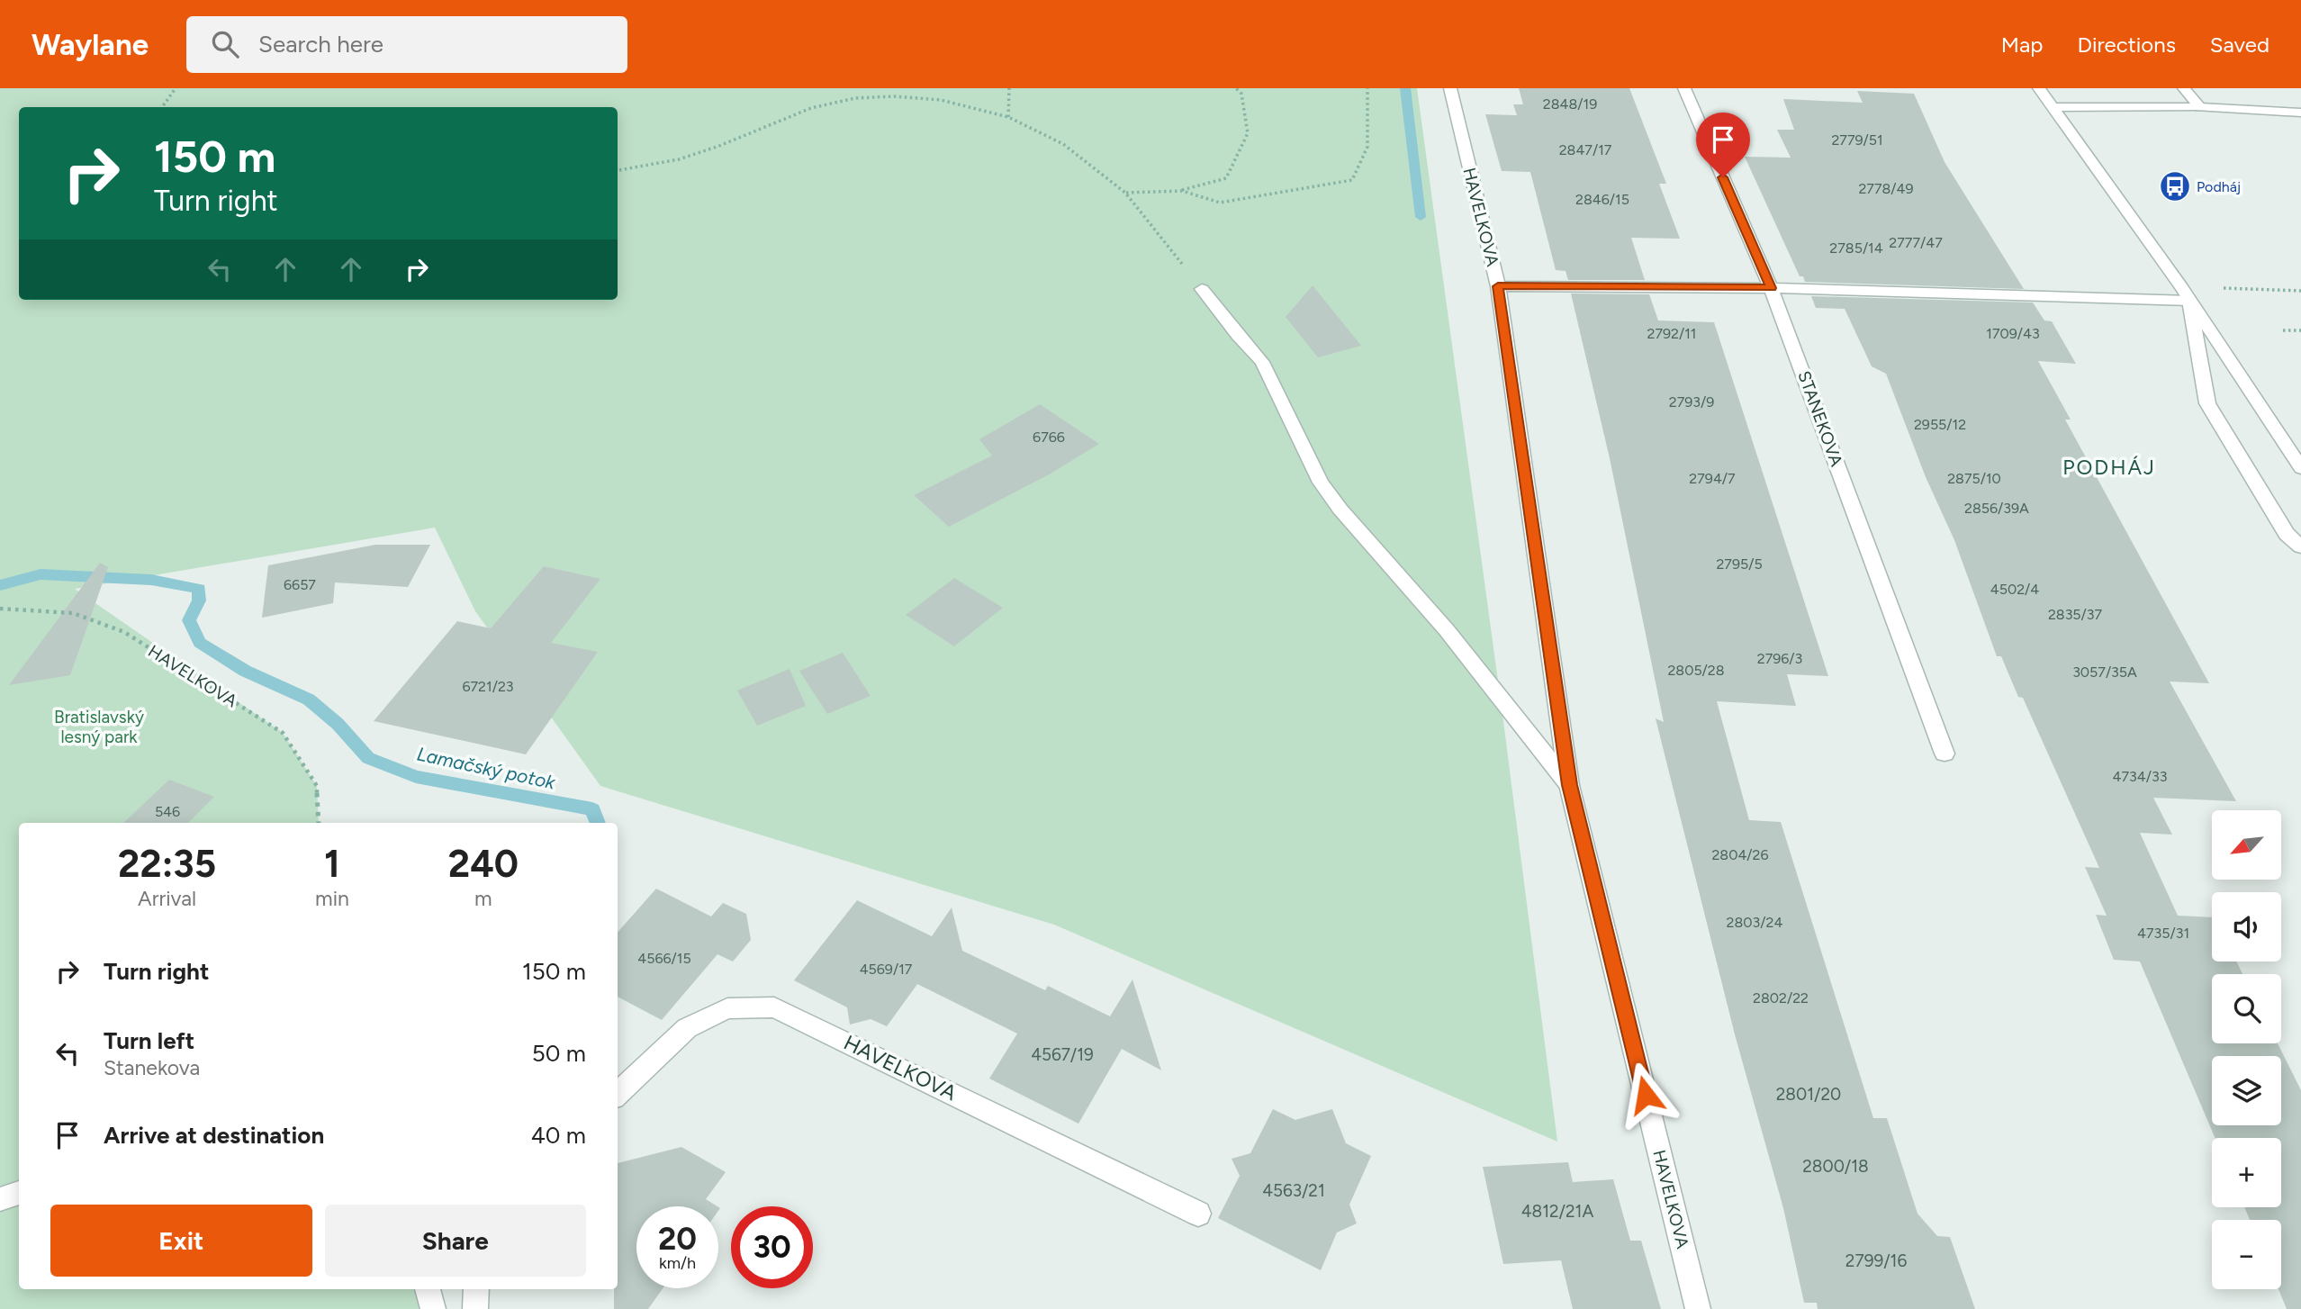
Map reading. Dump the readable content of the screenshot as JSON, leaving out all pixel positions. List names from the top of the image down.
{
  "streets": {
    "street": ["HAVELKOVA", "STANEKOVA"]
  },
  "districts": ["PODHÁJ"],
  "water": ["Lamačský potok"],
  "parks": ["Bratislavský lesný park"],
  "places": {
    "bus stop": ["Podháj"]
  },
  "house_numbers": [
    "2848/19",
    "2779/51",
    "2847/17",
    "2778/49",
    "2846/15",
    "2777/47",
    "2785/14",
    "2792/11",
    "1709/43",
    "2793/9",
    "2955/12",
    "6766",
    "2794/7",
    "2875/10",
    "2856/39A",
    "2795/5",
    "6657",
    "4502/4",
    "2835/37",
    "2796/3",
    "2805/28",
    "3057/35A",
    "6721/23",
    "4734/33",
    "546",
    "2804/26",
    "2803/24",
    "4735/31",
    "4566/15",
    "4569/17",
    "2802/22",
    "4567/19",
    "2801/20",
    "2800/18",
    "4563/21",
    "4812/21A",
    "2799/16"
  ],
  "north": "bottom left",
  "page": {
    "header": "Waylane",
    "search": "Search here",
    "nav": ["Map", "Directions", "Saved"],
    "turn": ["150 m", "Turn right"],
    "map_buttons": ["+", "−"],
    "eta": [
      "22:35",
      "Arrival",
      "1",
      "min",
      "240",
      "m"
    ],
    "list": [
      {
        "name": "Turn right",
        "value": "150 m"
      },
      {
        "name": "Turn left",
        "note": "Stanekova",
        "value": "50 m"
      },
      {
        "name": "Arrive at destination",
        "value": "40 m"
      }
    ],
    "buttons": ["Exit", "Share"],
    "speed": "20 km/h",
    "limit": "30"
  }
}
